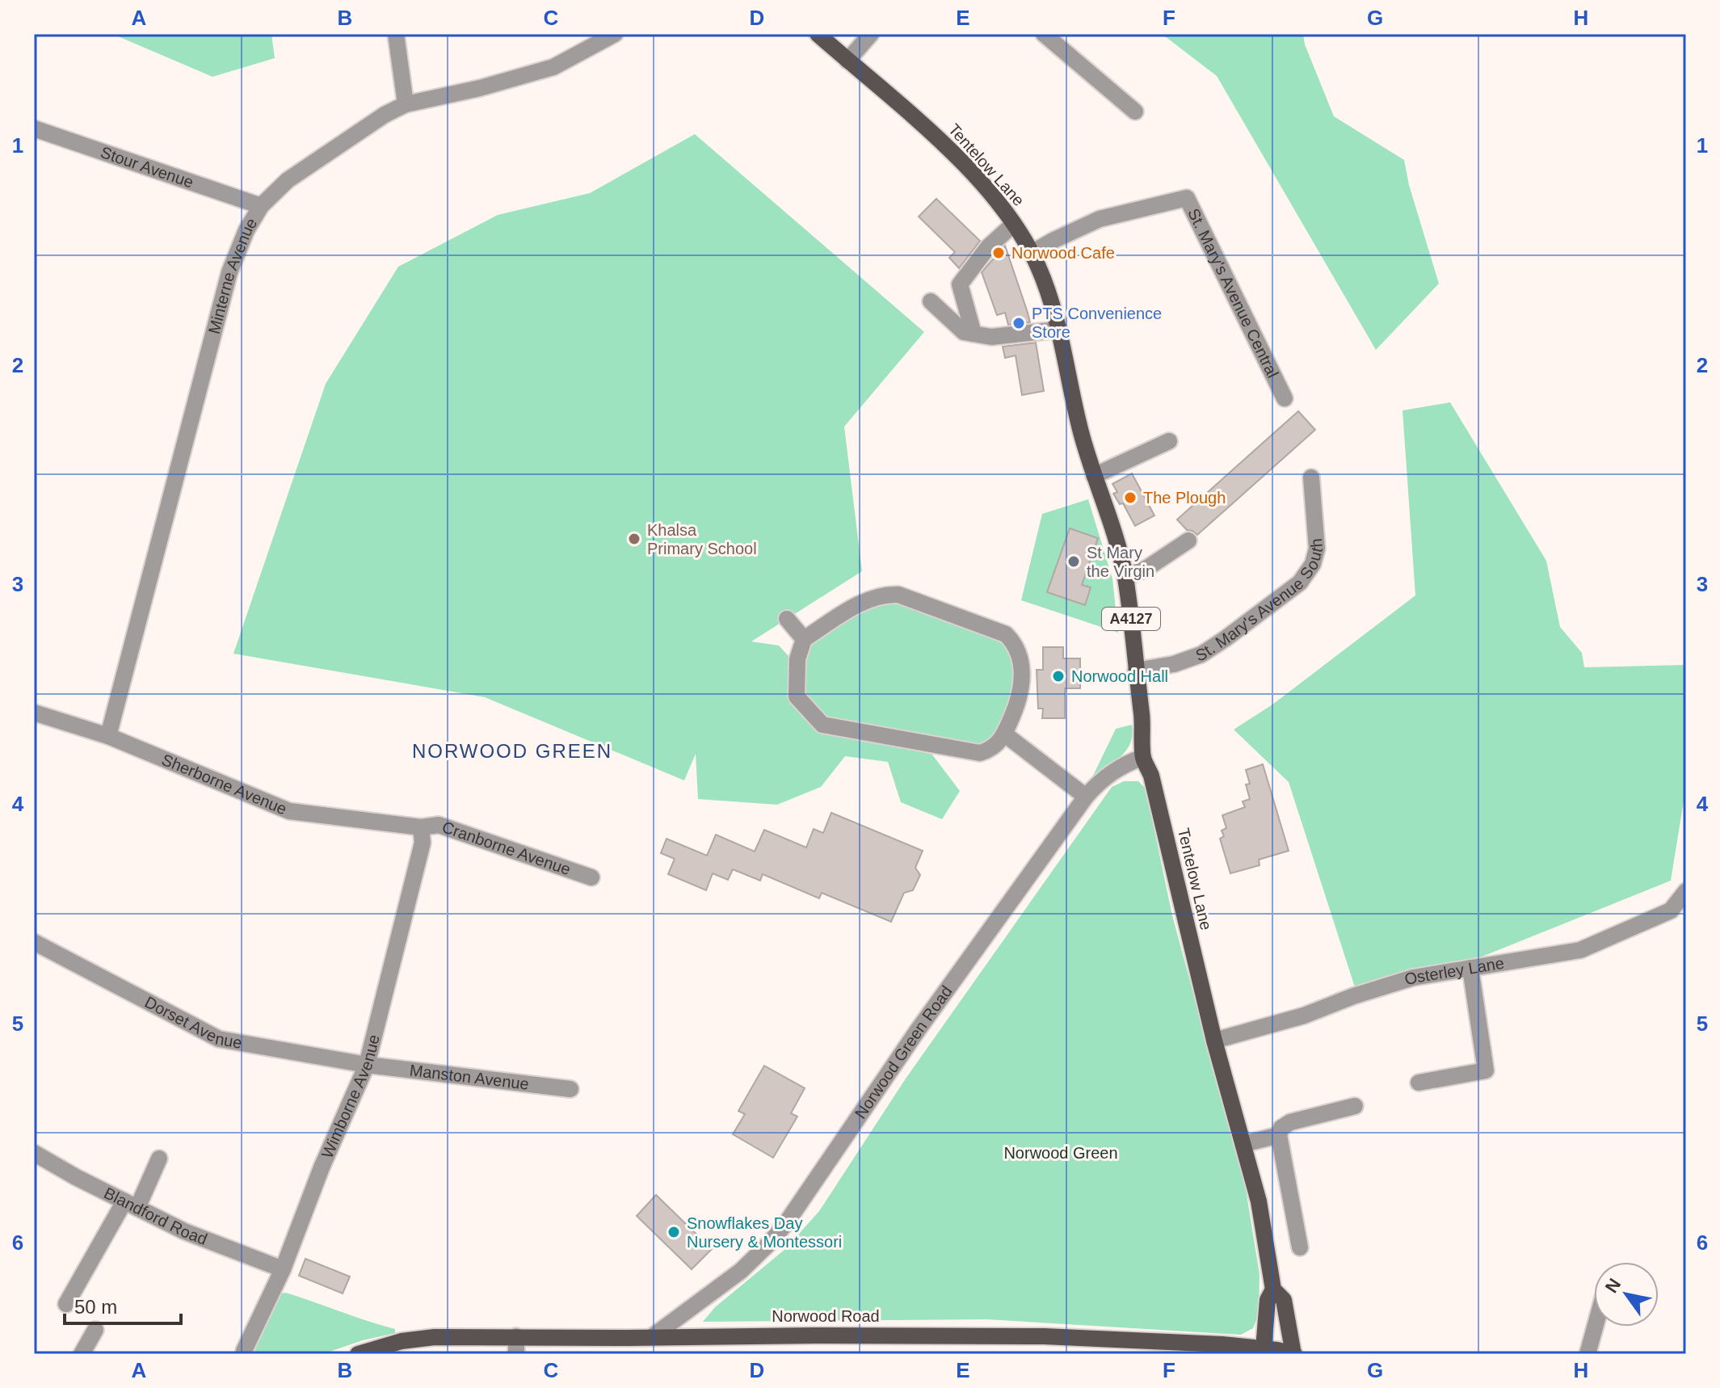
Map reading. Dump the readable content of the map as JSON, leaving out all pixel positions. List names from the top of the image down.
{
  "streets": {
    "main road": ["Tentelow Lane", "A4127", "Norwood Road"],
    "street": [
      "Stour Avenue",
      "Minterne Avenue",
      "St. Mary's Avenue Central",
      "St. Mary's Avenue South",
      "Sherborne Avenue",
      "Cranborne Avenue",
      "Osterley Lane",
      "Dorset Avenue",
      "Norwood Green Road",
      "Manston Avenue",
      "Wimborne Avenue",
      "Blandford Road"
    ]
  },
  "crossings": [
    ["Tentelow Lane", "St. Mary's Avenue Central"],
    ["Tentelow Lane", "St. Mary's Avenue South"],
    ["Tentelow Lane", "Osterley Lane"],
    ["Tentelow Lane", "Norwood Green Road"],
    ["Tentelow Lane", "Norwood Road"],
    ["Stour Avenue", "Minterne Avenue"],
    ["Minterne Avenue", "Sherborne Avenue"],
    ["Sherborne Avenue", "Cranborne Avenue"],
    ["Sherborne Avenue", "Wimborne Avenue"],
    ["Cranborne Avenue", "Wimborne Avenue"],
    ["Dorset Avenue", "Manston Avenue"],
    ["Dorset Avenue", "Wimborne Avenue"],
    ["Norwood Green Road", "Norwood Road"],
    ["Manston Avenue", "Wimborne Avenue"],
    ["Wimborne Avenue", "Blandford Road"]
  ],
  "districts": ["NORWOOD GREEN"],
  "parks": ["Norwood Green"],
  "places": [
    "Norwood Cafe",
    "PTS Convenience Store",
    "The Plough",
    "Khalsa Primary School",
    "St Mary the Virgin",
    "Norwood Hall",
    "Snowflakes Day Nursery & Montessori"
  ],
  "scale_bar": "50 m",
  "north": "top left",
  "grid": {
    "columns": [
      "A",
      "B",
      "C",
      "D",
      "E",
      "F",
      "G",
      "H"
    ],
    "rows": [
      "1",
      "2",
      "3",
      "4",
      "5",
      "6"
    ]
  }
}
